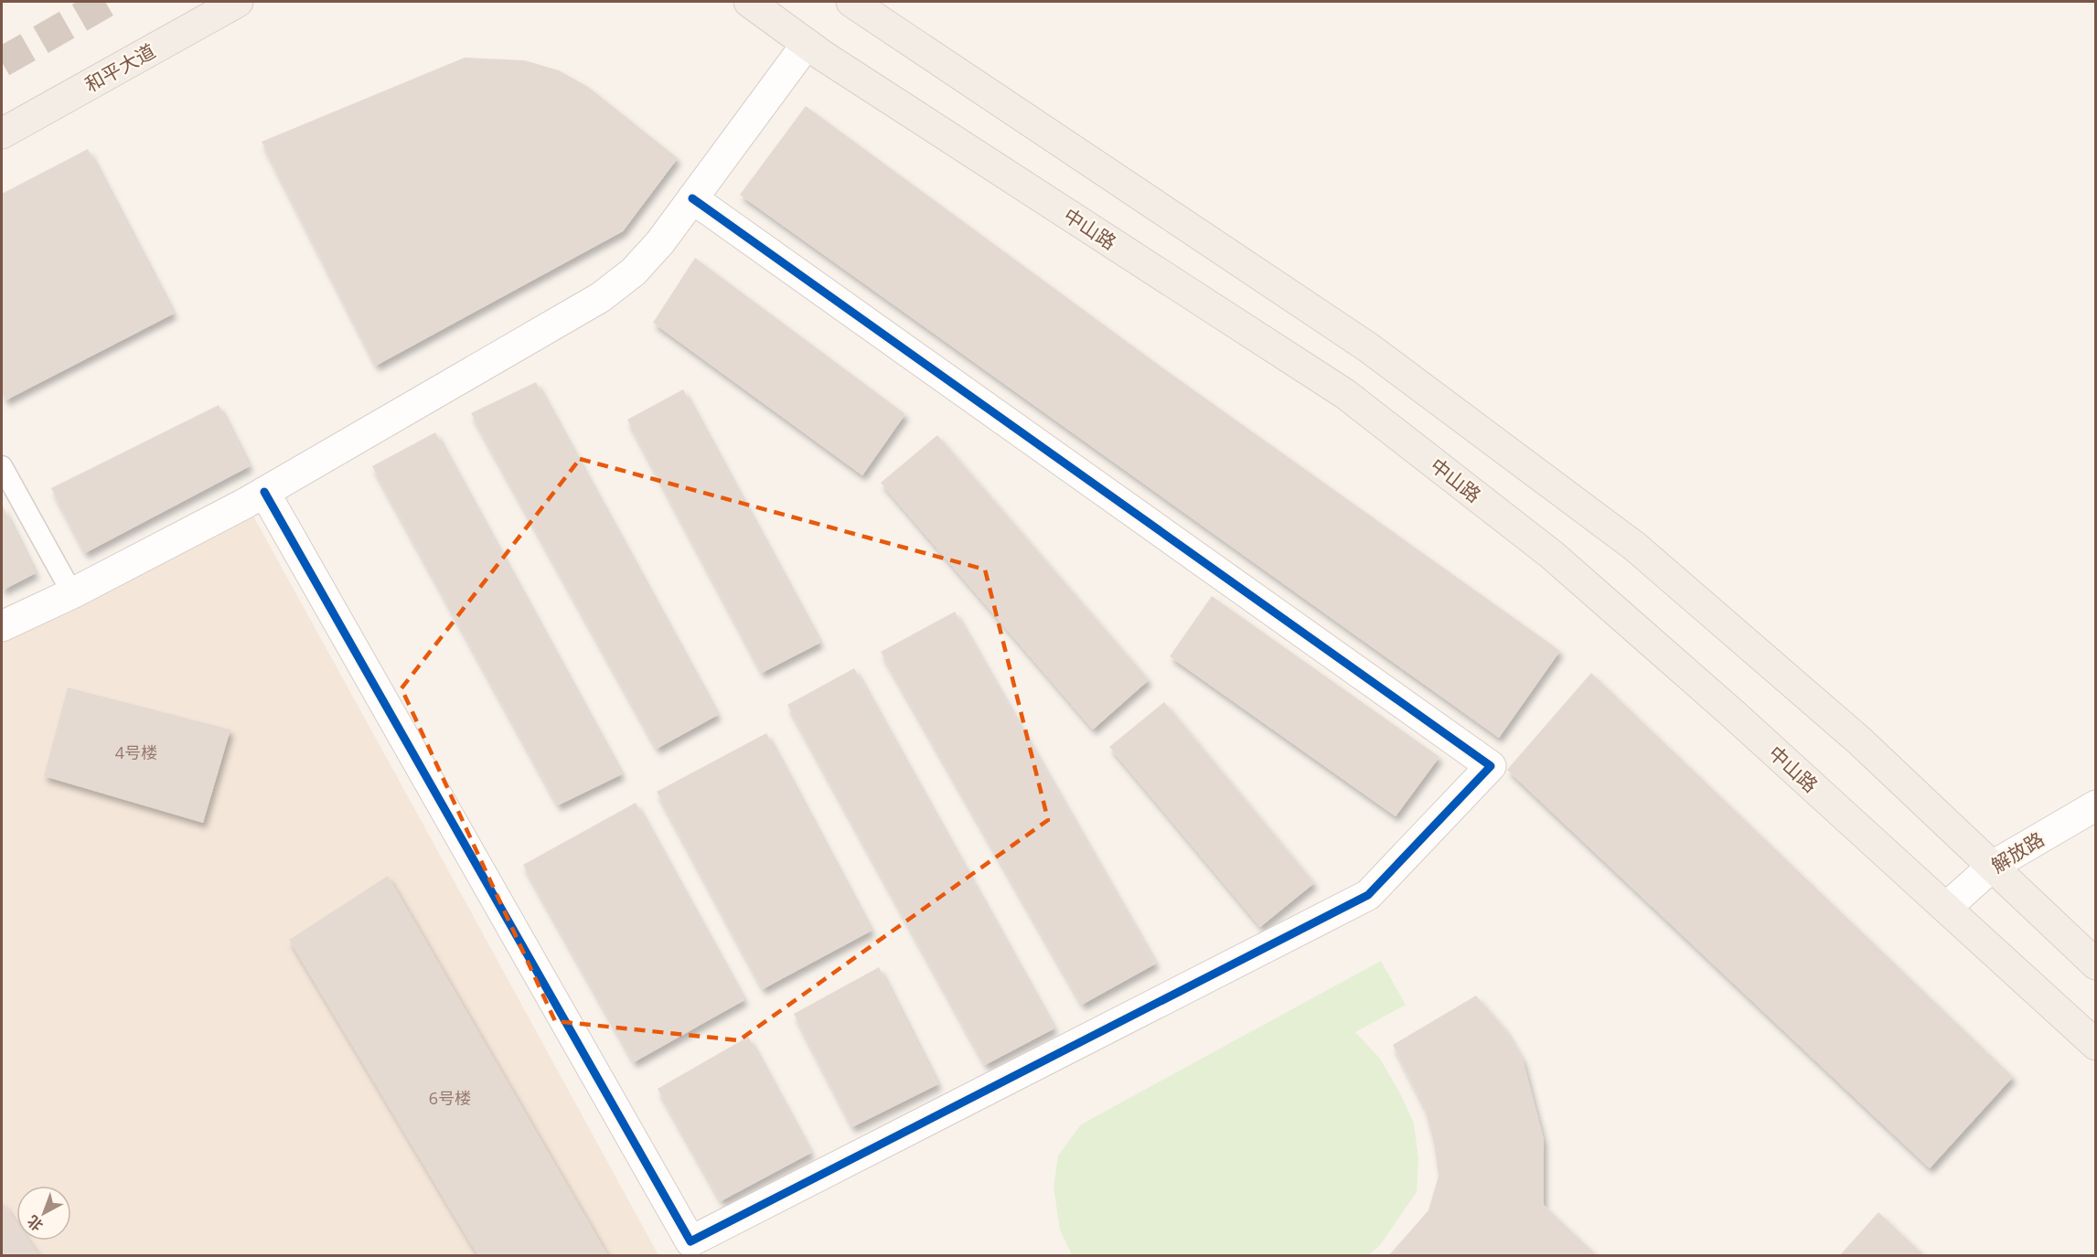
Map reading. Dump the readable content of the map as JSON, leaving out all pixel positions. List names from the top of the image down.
{
  "streets": {
    "main road": ["和平大道", "中山路"],
    "street": ["解放路"]
  },
  "crossings": [
    ["中山路", "解放路"]
  ],
  "house_numbers": ["4号楼", "6号楼"],
  "north": "bottom left"
}
